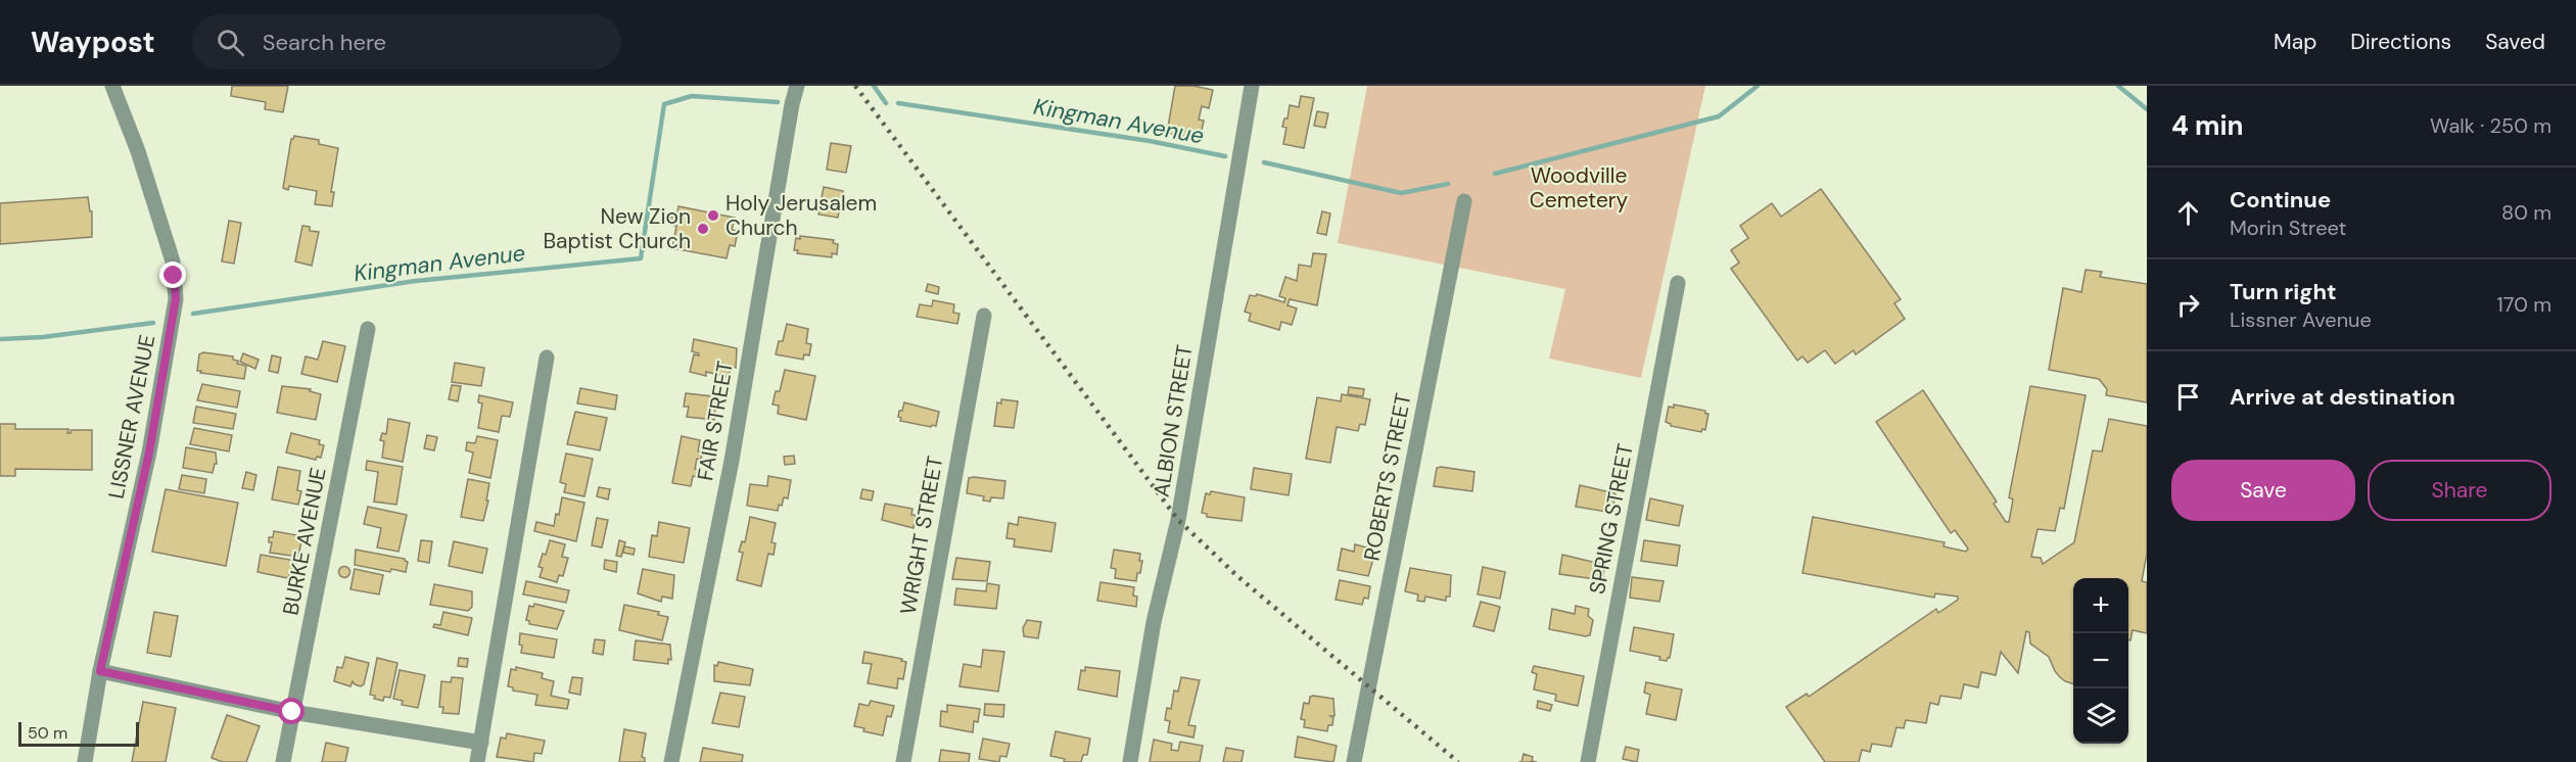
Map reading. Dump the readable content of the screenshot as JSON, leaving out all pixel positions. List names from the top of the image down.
{
  "streets": {
    "street": [
      "LISSNER AVENUE",
      "FAIR STREET",
      "ALBION STREET",
      "ROBERTS STREET",
      "SPRING STREET",
      "WRIGHT STREET",
      "BURKE AVENUE"
    ]
  },
  "water": ["Kingman Avenue"],
  "parks": ["Woodville Cemetery"],
  "places": ["Holy Jerusalem Church", "New Zion Baptist Church"],
  "scale_bar": "50 m",
  "page": {
    "header": "Waypost",
    "search": "Search here",
    "nav": ["Map", "Directions", "Saved"],
    "heading": ["4 min", "Walk · 250 m"],
    "list": [
      ["Continue", "Morin Street", "80 m"],
      ["Turn right", "Lissner Avenue", "170 m"],
      "Arrive at destination"
    ],
    "buttons": ["Save", "Share"],
    "map_buttons": ["+", "−"],
    "scale": "50 m"
  }
}
